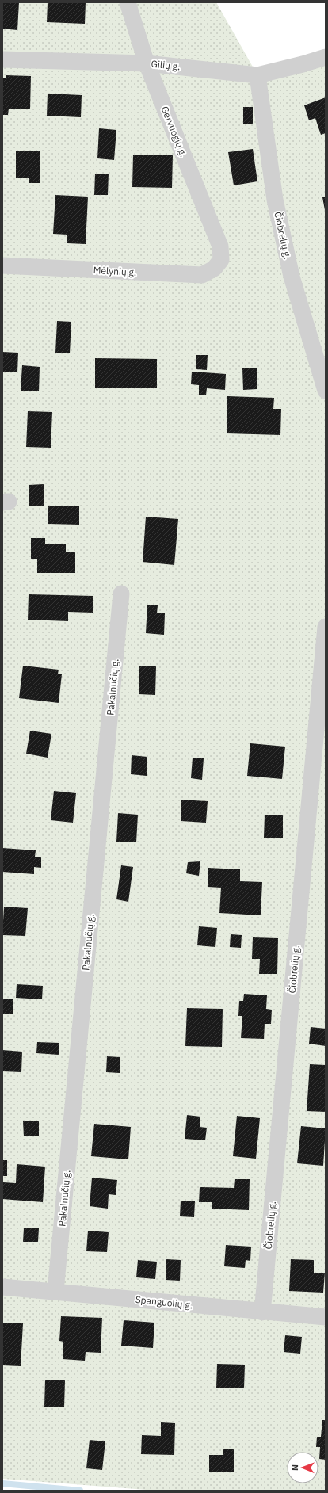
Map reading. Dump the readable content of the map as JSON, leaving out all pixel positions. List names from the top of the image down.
{
  "streets": {
    "street": [
      "Gilių g.",
      "Gervuogių g.",
      "Čiobrelių g.",
      "Mėlynių g.",
      "Pakalnučių g.",
      "Spanguolių g."
    ]
  },
  "crossings": [
    ["Gilių g.", "Gervuogių g."],
    ["Gilių g.", "Čiobrelių g."],
    ["Gervuogių g.", "Mėlynių g."],
    ["Čiobrelių g.", "Spanguolių g."],
    ["Pakalnučių g.", "Spanguolių g."]
  ],
  "north": "left"
}
